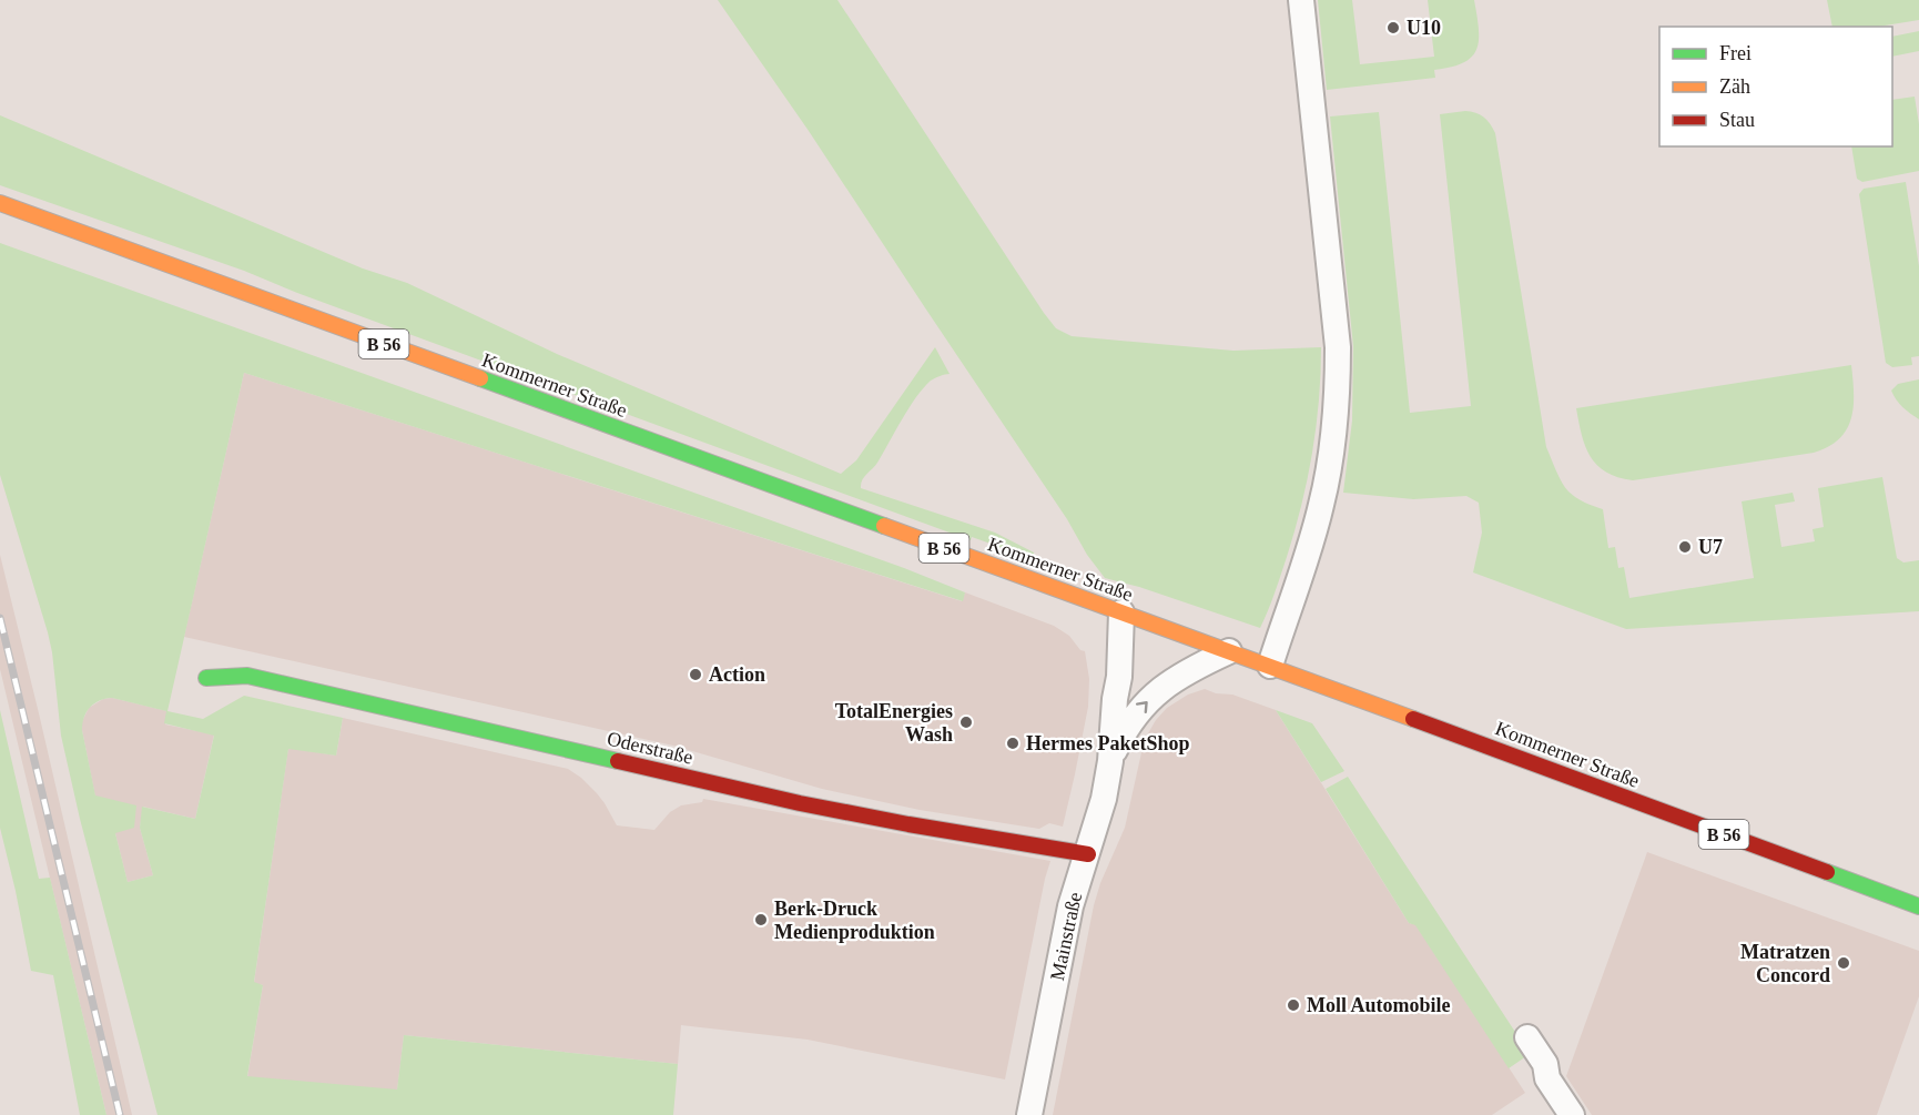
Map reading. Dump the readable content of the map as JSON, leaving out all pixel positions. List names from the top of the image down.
{
  "streets": {
    "main road": ["B 56", "Kommerner Straße", "Oderstraße"],
    "street": ["Mainstraße"]
  },
  "crossings": [
    ["Kommerner Straße", "Mainstraße"],
    ["Oderstraße", "Mainstraße"]
  ],
  "places": [
    "U10",
    "U7",
    "Action",
    "TotalEnergies Wash",
    "Hermes PaketShop",
    "Berk-Druck Medienproduktion",
    "Matratzen Concord",
    "Moll Automobile"
  ],
  "legend": ["Frei", "Zäh", "Stau"]
}
